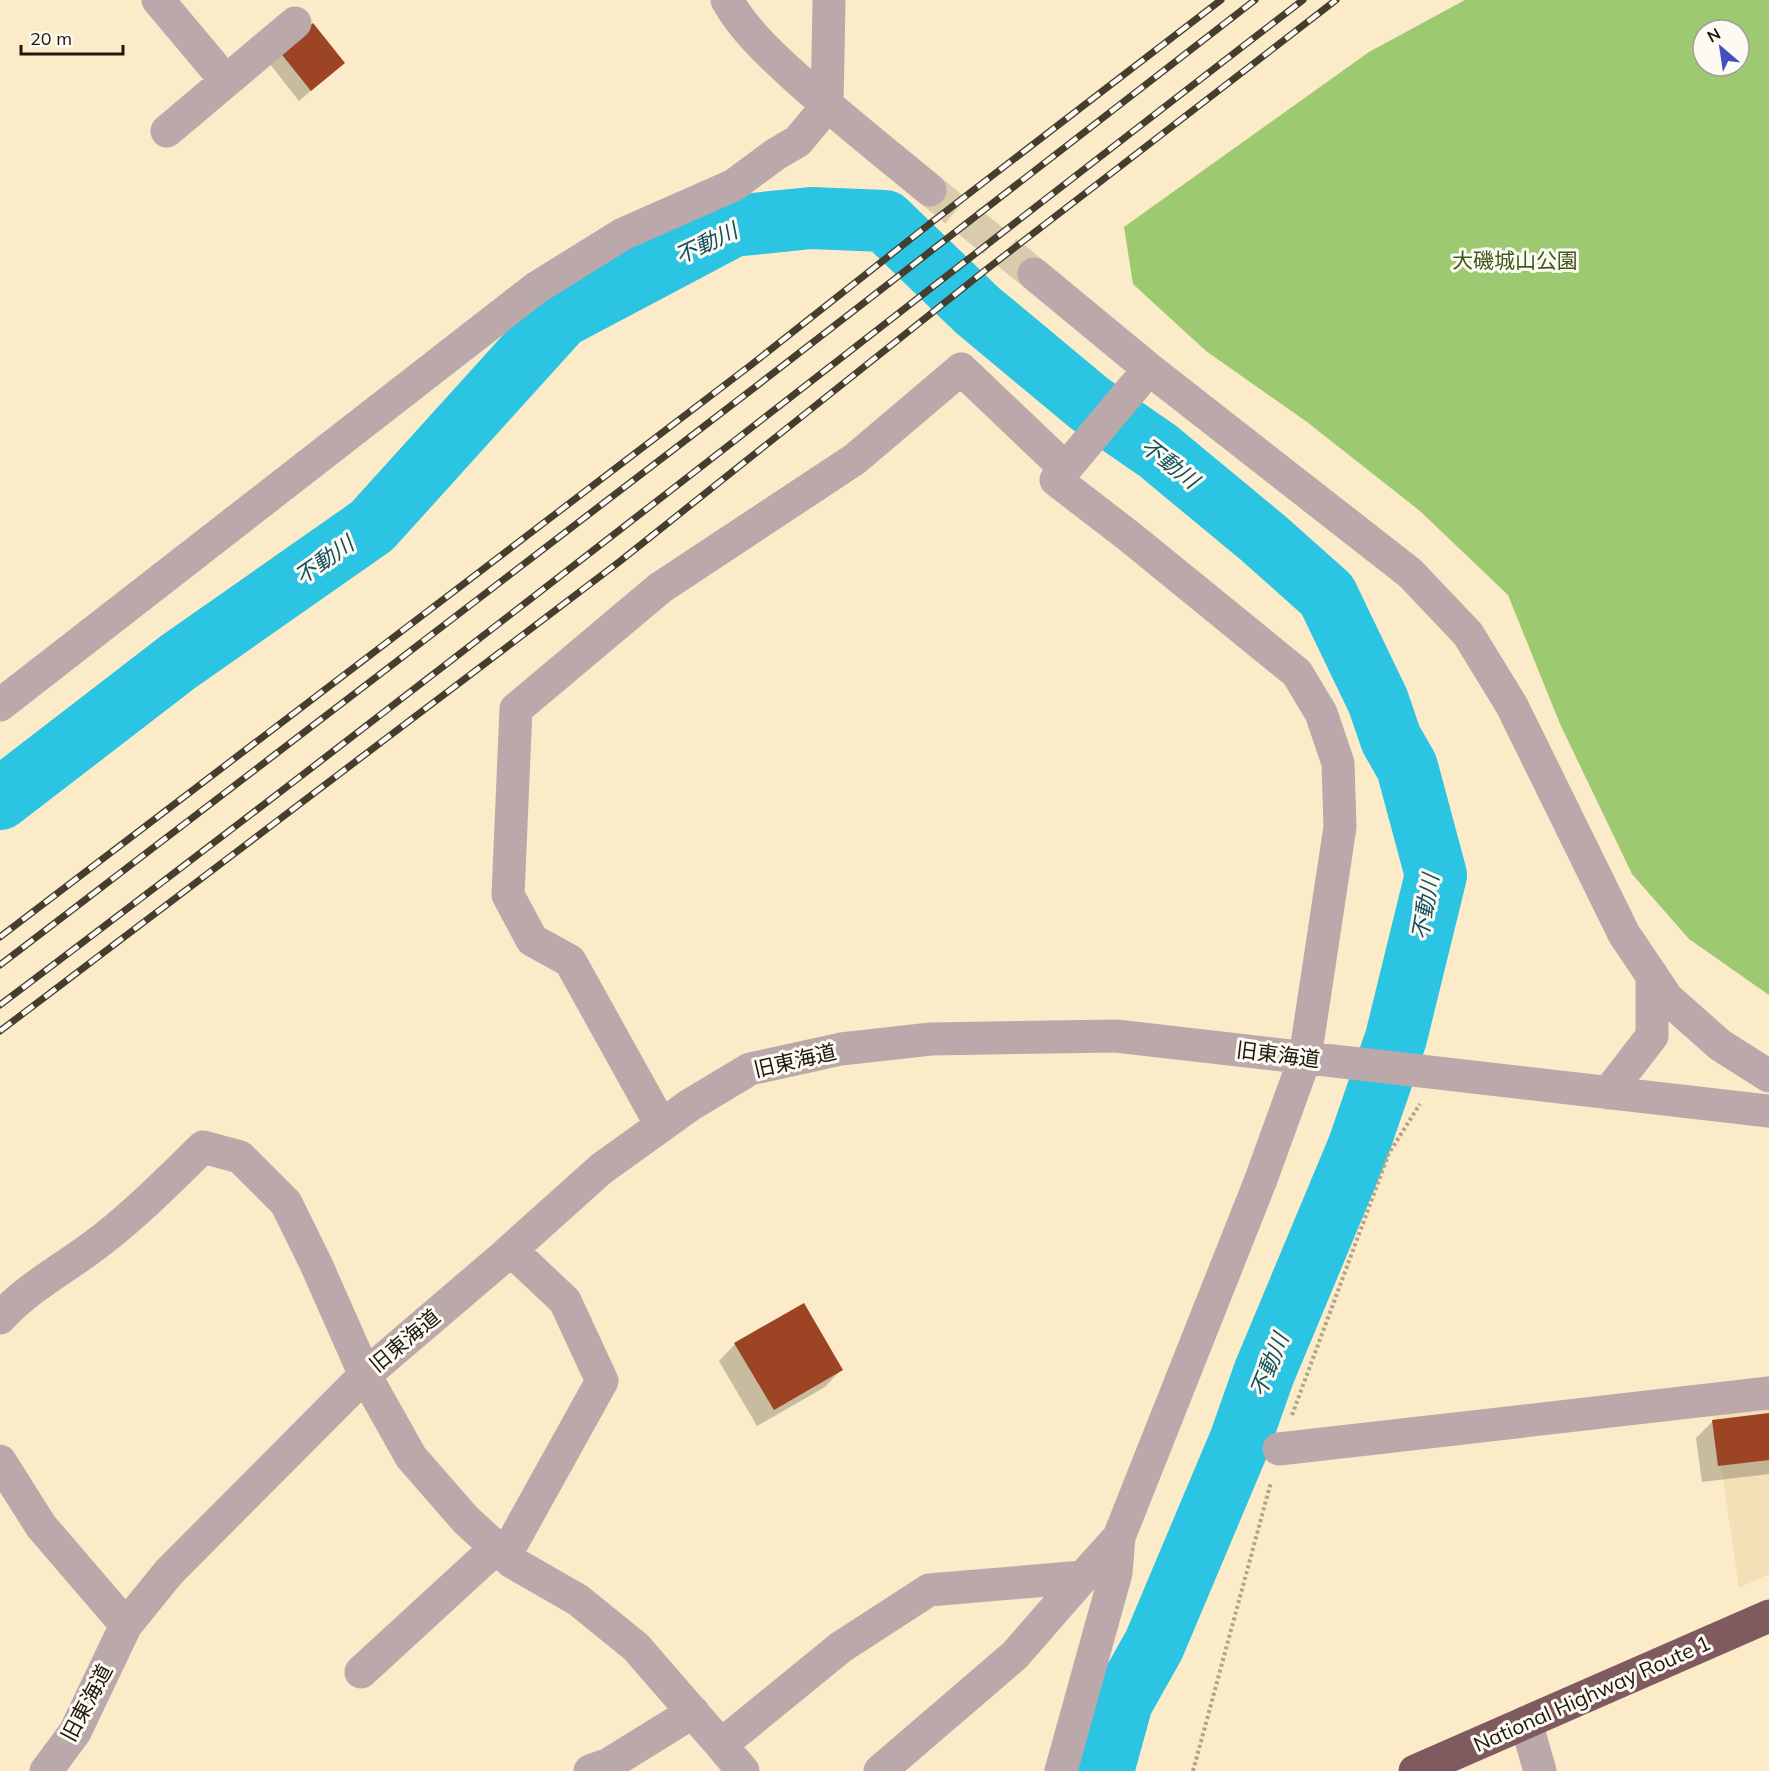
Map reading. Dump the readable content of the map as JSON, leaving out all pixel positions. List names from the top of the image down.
{
  "streets": {
    "highway": ["National Highway Route 1"],
    "street": ["旧東海道"]
  },
  "water": ["不動川"],
  "parks": ["大磯城山公園"],
  "scale_bar": "20 m",
  "north": "top left"
}
